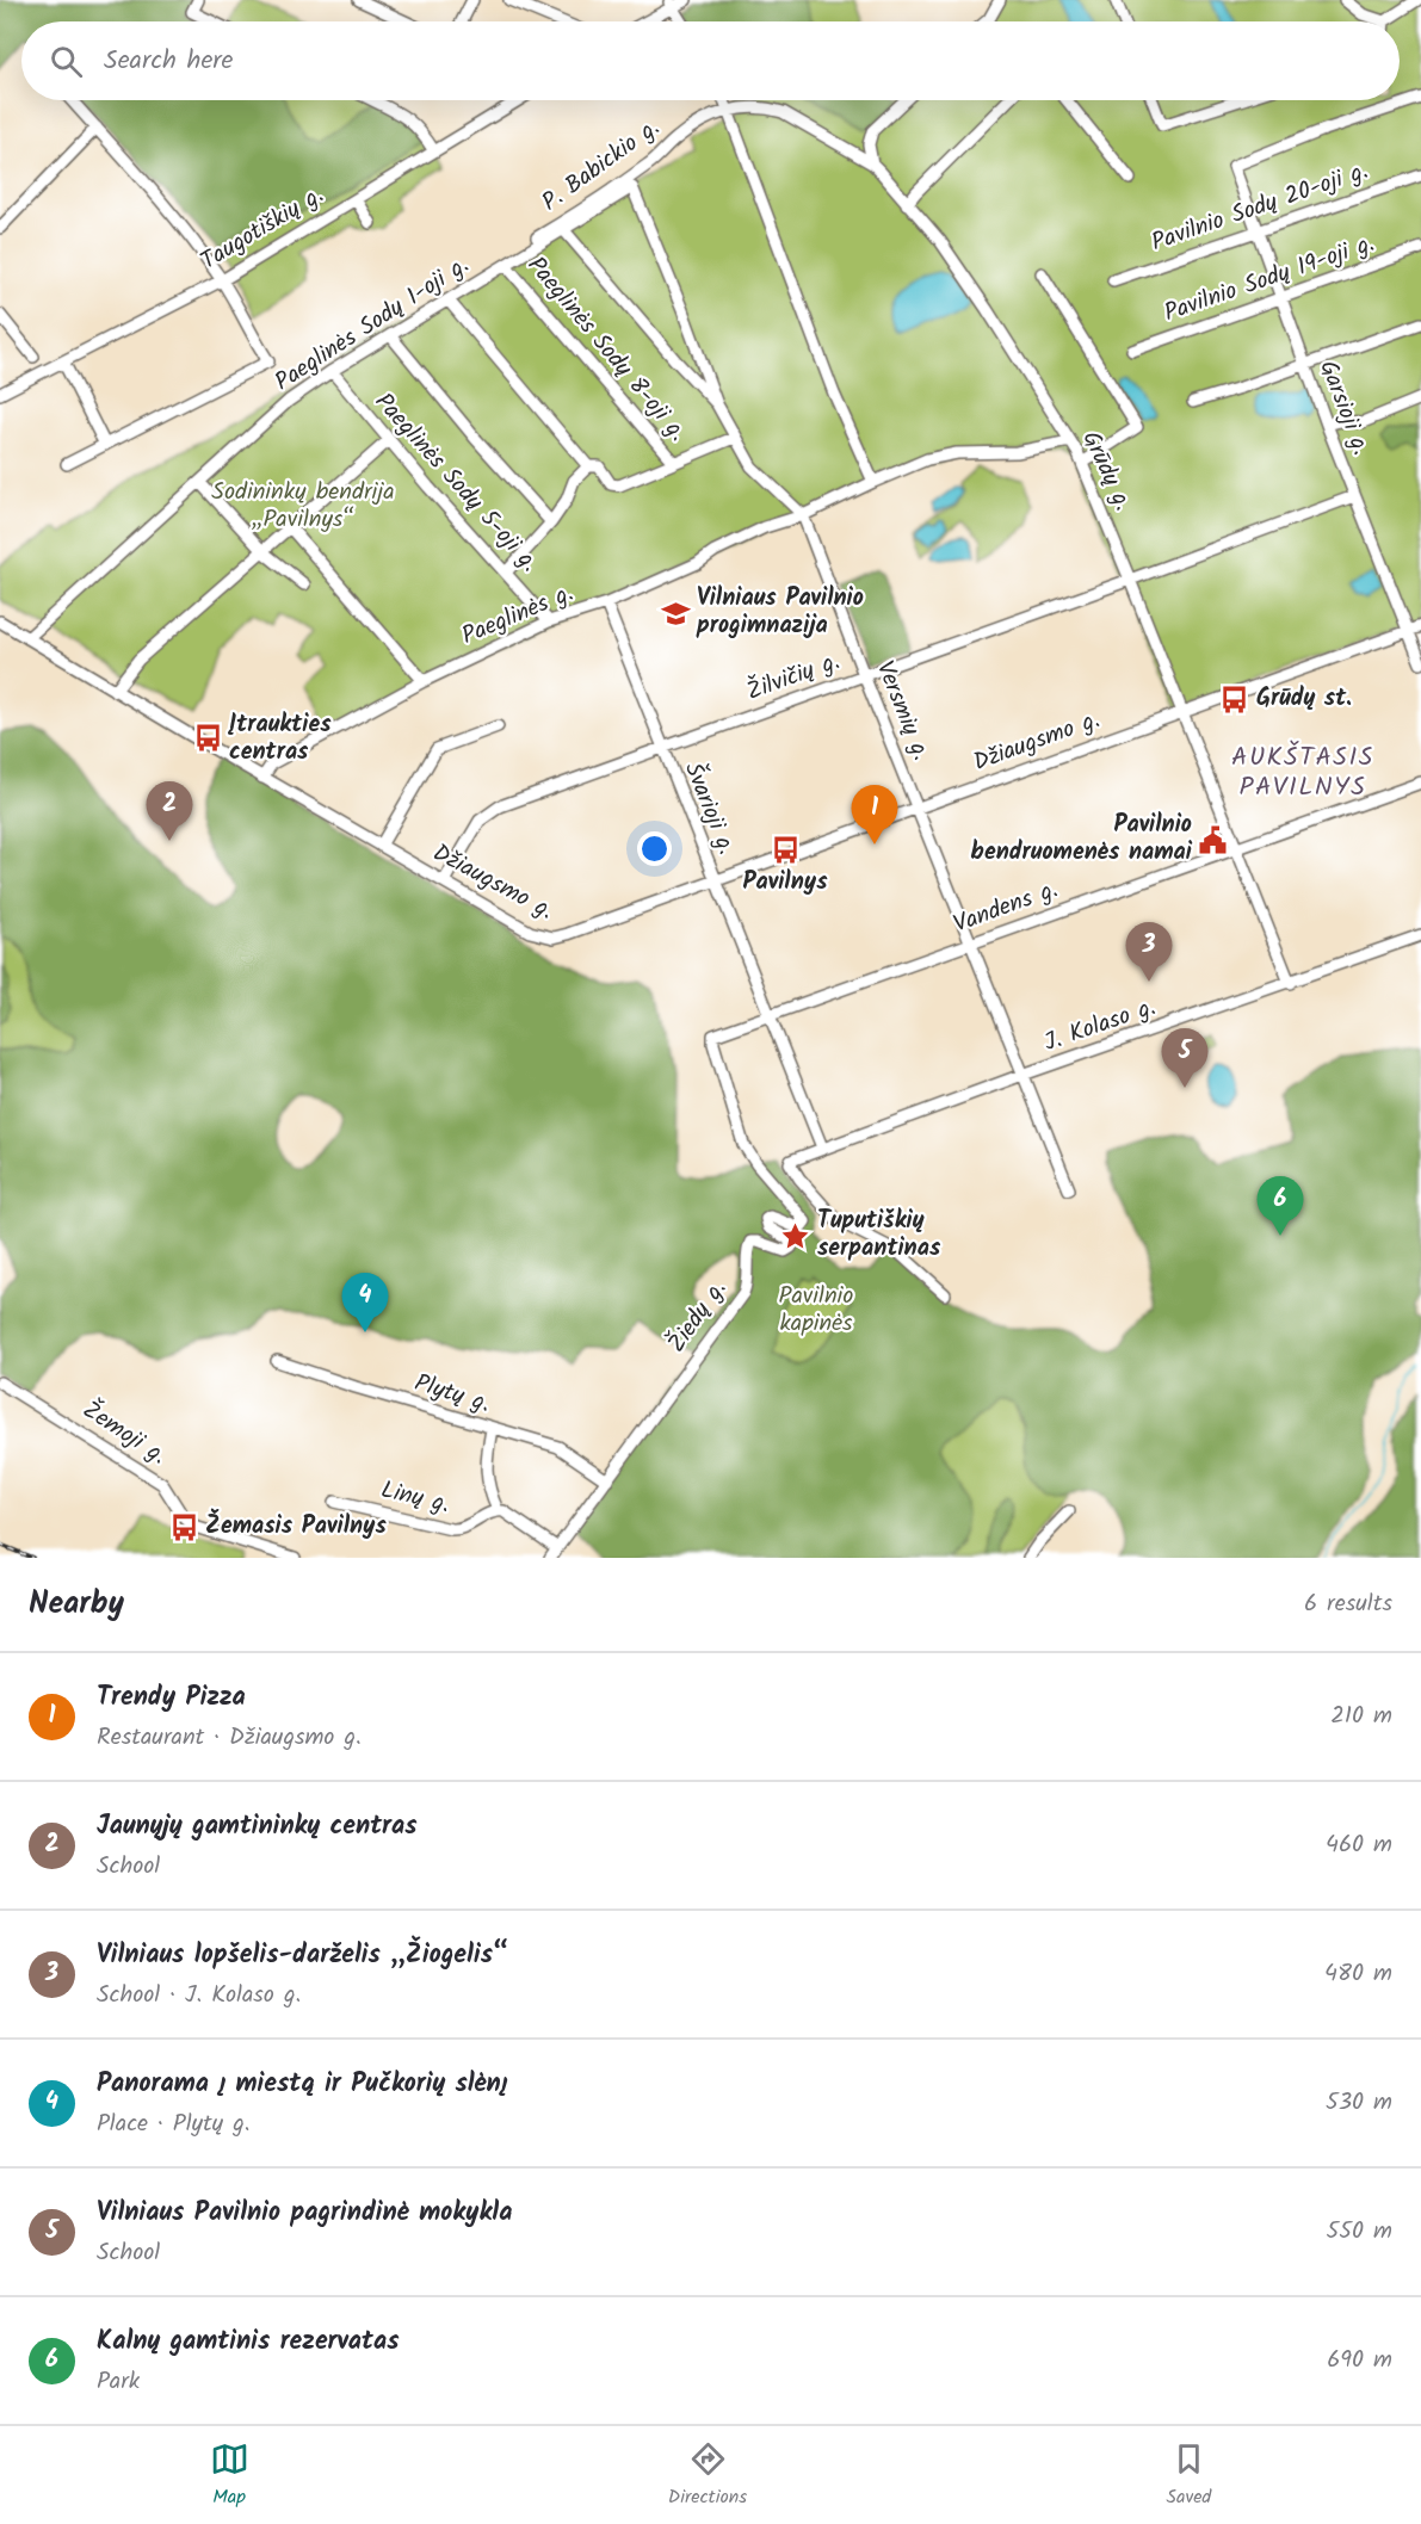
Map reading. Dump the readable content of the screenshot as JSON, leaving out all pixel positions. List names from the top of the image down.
{
  "streets": {
    "street": [
      "P. Babickio g.",
      "Pavilnio Sodų 20-oji g.",
      "Taugotiškių g.",
      "Pavilnio Sodų 19-oji g.",
      "Paeglinės Sodų 1-oji g.",
      "Paeglinės Sodų 8-oji g.",
      "Garsioji g.",
      "Grūdų g.",
      "Paeglinės Sodų 5-oji g.",
      "Paeglinės g.",
      "Žilvičių g.",
      "Versmių g.",
      "Džiaugsmo g.",
      "Švarioji g.",
      "Vandens g.",
      "J. Kolaso g.",
      "Žiedų g.",
      "Plytų g.",
      "Žemoji g.",
      "Linų g."
    ]
  },
  "crossings": [
    ["P. Babickio g.", "Grūdų g."],
    ["Pavilnio Sodų 20-oji g.", "Garsioji g."],
    ["Pavilnio Sodų 19-oji g.", "Garsioji g."],
    ["Paeglinės Sodų 1-oji g.", "Paeglinės Sodų 8-oji g."],
    ["Paeglinės Sodų 1-oji g.", "Paeglinės Sodų 5-oji g."],
    ["Paeglinės Sodų 1-oji g.", "Džiaugsmo g."],
    ["Garsioji g.", "Žilvičių g."],
    ["Garsioji g.", "Džiaugsmo g."],
    ["Grūdų g.", "Žilvičių g."],
    ["Grūdų g.", "Džiaugsmo g."],
    ["Grūdų g.", "Vandens g."],
    ["Grūdų g.", "J. Kolaso g."],
    ["Paeglinės Sodų 5-oji g.", "Paeglinės g."],
    ["Paeglinės g.", "Versmių g."],
    ["Paeglinės g.", "Džiaugsmo g."],
    ["Paeglinės g.", "Švarioji g."],
    ["Žilvičių g.", "Versmių g."],
    ["Žilvičių g.", "Džiaugsmo g."],
    ["Žilvičių g.", "Švarioji g."],
    ["Versmių g.", "Džiaugsmo g."],
    ["Versmių g.", "Vandens g."],
    ["Versmių g.", "J. Kolaso g."],
    ["Džiaugsmo g.", "Švarioji g."],
    ["Švarioji g.", "Vandens g."],
    ["Švarioji g.", "J. Kolaso g."],
    ["Vandens g.", "Žiedų g."],
    ["Žiedų g.", "Plytų g."]
  ],
  "districts": ["AUKŠTASIS PAVILNYS"],
  "parks": ["Sodininkų bendrija „Pavilnys“", "Pavilnio kapinės"],
  "places": {
    "school or university": ["Vilniaus Pavilnio progimnazija"],
    "bus stop": [
      "Grūdų st.",
      "Įtraukties centras",
      "Pavilnys",
      "Žemasis Pavilnys"
    ],
    "public building": ["Pavilnio bendruomenės namai"],
    "place": ["Tuputiškių serpantinas"]
  },
  "page": {
    "search": "Search here",
    "pins": [
      "2",
      "1",
      "3",
      "5",
      "6",
      "4"
    ],
    "heading": ["Nearby", "6 results"],
    "list": [
      {
        "mark": "1",
        "name": "Trendy Pizza",
        "note": "Restaurant · Džiaugsmo g.",
        "value": "210 m"
      },
      {
        "mark": "2",
        "name": "Jaunųjų gamtininkų centras",
        "note": "School",
        "value": "460 m"
      },
      {
        "mark": "3",
        "name": "Vilniaus lopšelis-darželis „Žiogelis“",
        "note": "School · J. Kolaso g.",
        "value": "480 m"
      },
      {
        "mark": "4",
        "name": "Panorama į miestą ir Pučkorių slėnį",
        "note": "Place · Plytų g.",
        "value": "530 m"
      },
      {
        "mark": "5",
        "name": "Vilniaus Pavilnio pagrindinė mokykla",
        "note": "School",
        "value": "550 m"
      },
      {
        "mark": "6",
        "name": "Kalnų gamtinis rezervatas",
        "note": "Park",
        "value": "690 m"
      }
    ],
    "nav": ["Map", "Directions", "Saved"]
  }
}
